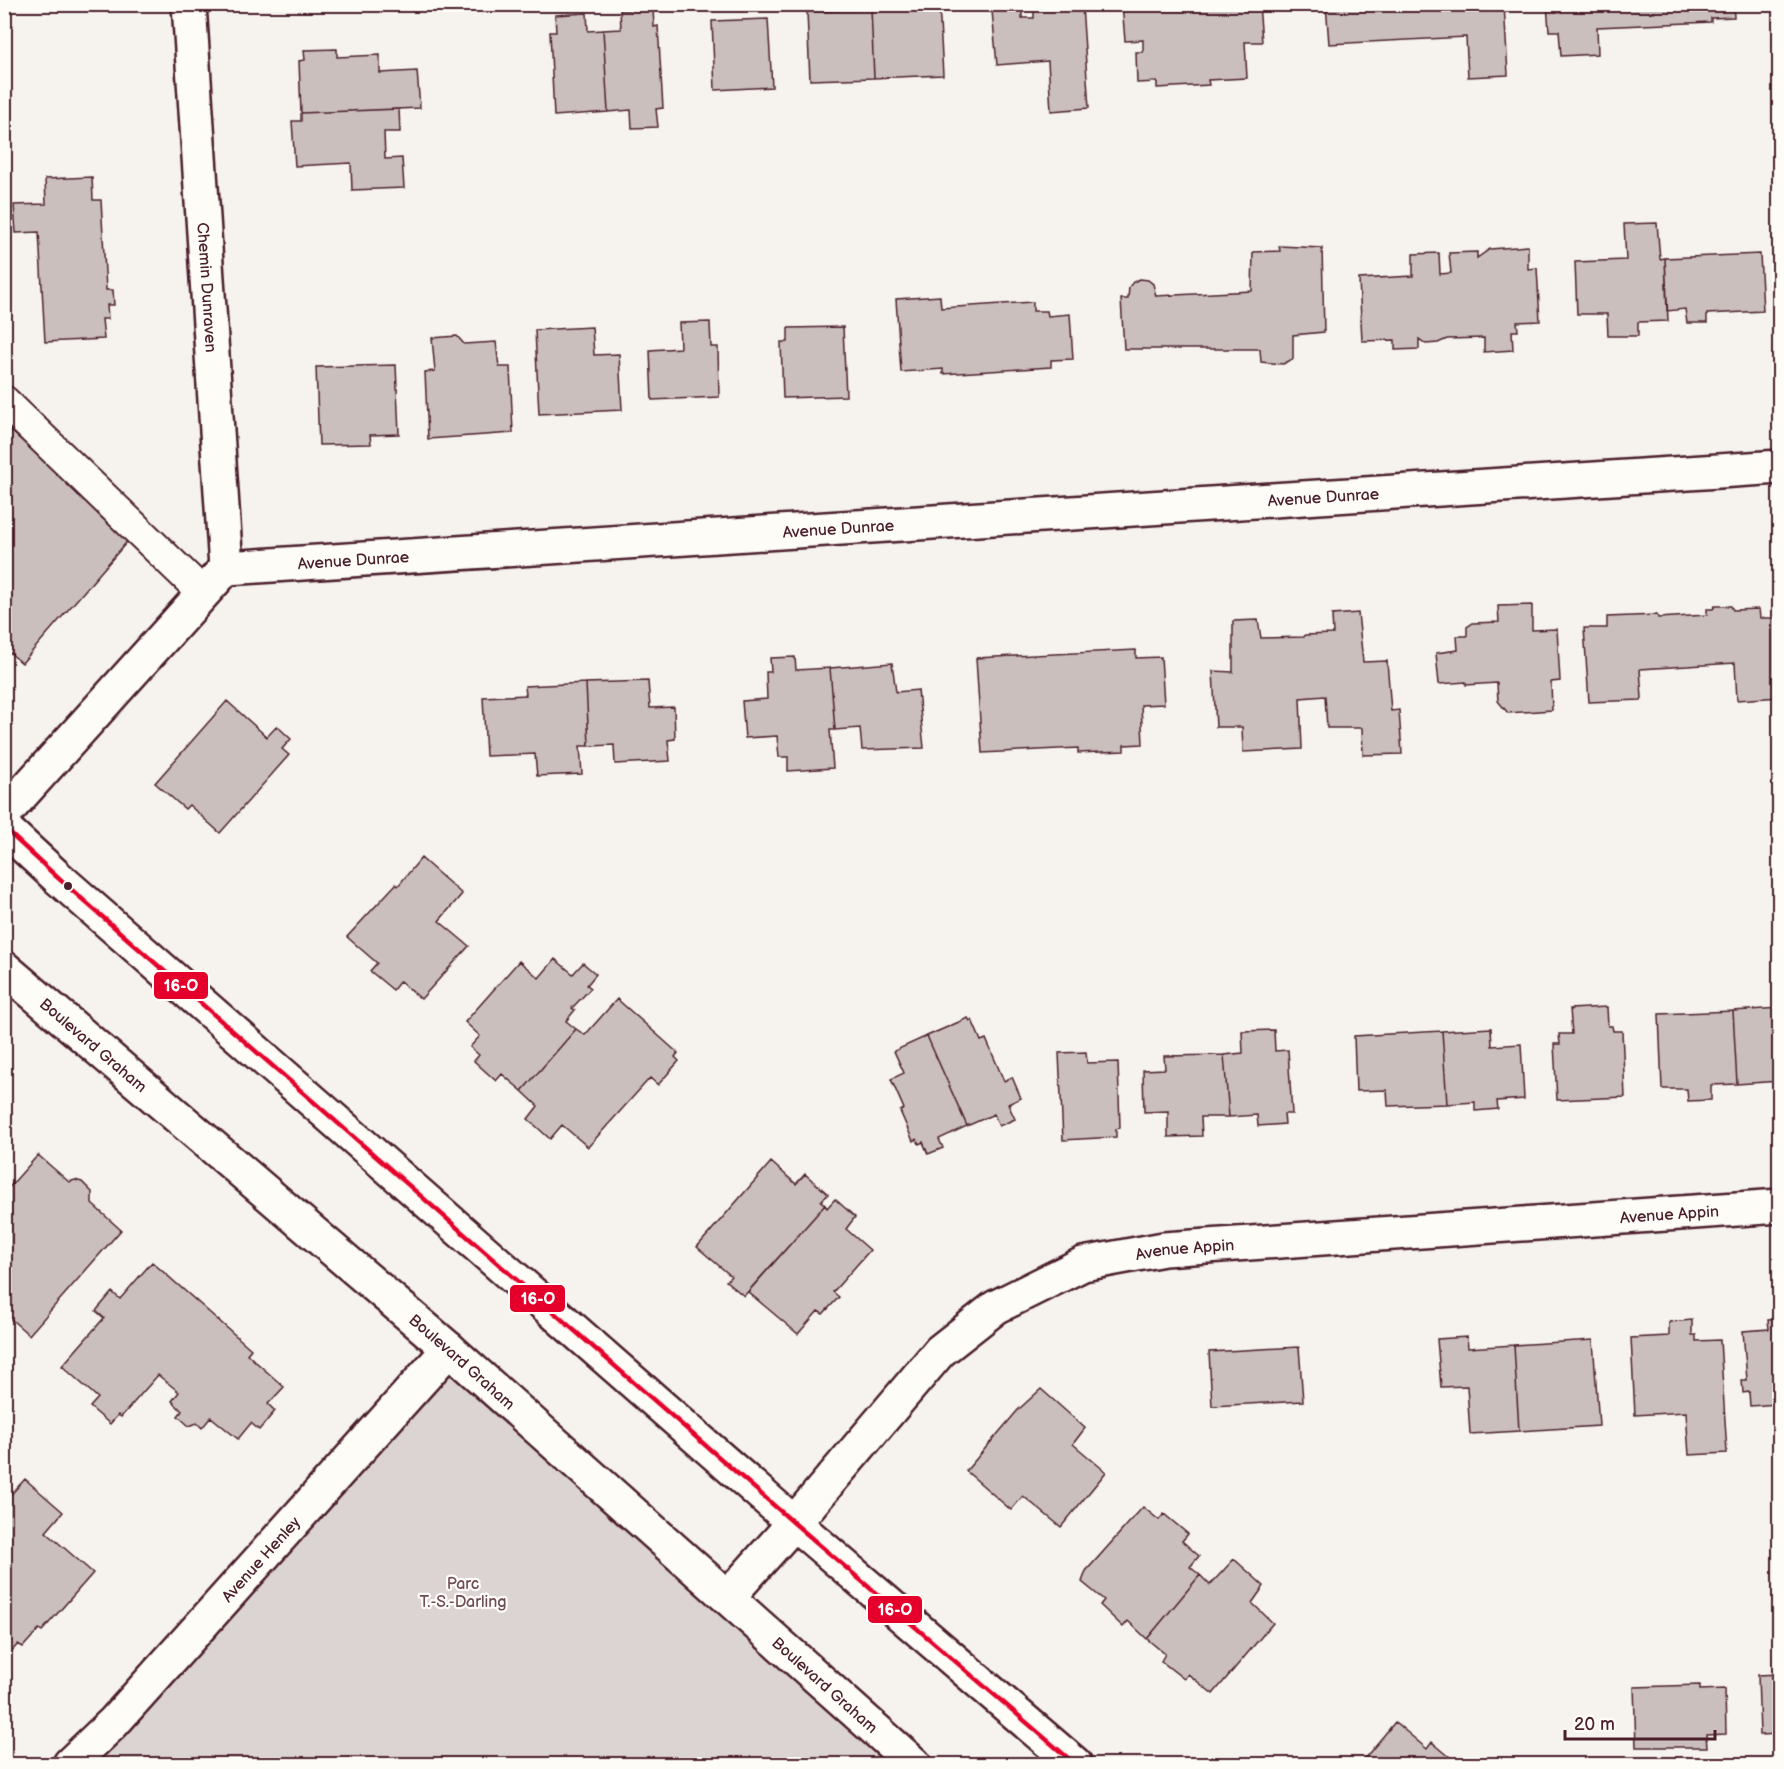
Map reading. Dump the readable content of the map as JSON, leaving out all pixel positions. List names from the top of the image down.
{
  "streets": {
    "street": [
      "Chemin Dunraven",
      "Avenue Dunrae",
      "Boulevard Graham",
      "Avenue Appin",
      "Avenue Henley"
    ]
  },
  "crossings": [
    ["Chemin Dunraven", "Avenue Dunrae"],
    ["Boulevard Graham", "Avenue Appin"],
    ["Boulevard Graham", "Avenue Henley"]
  ],
  "parks": ["Parc T.-S.-Darling"],
  "lines": ["transit line 16-O"],
  "scale_bar": "20 m"
}
